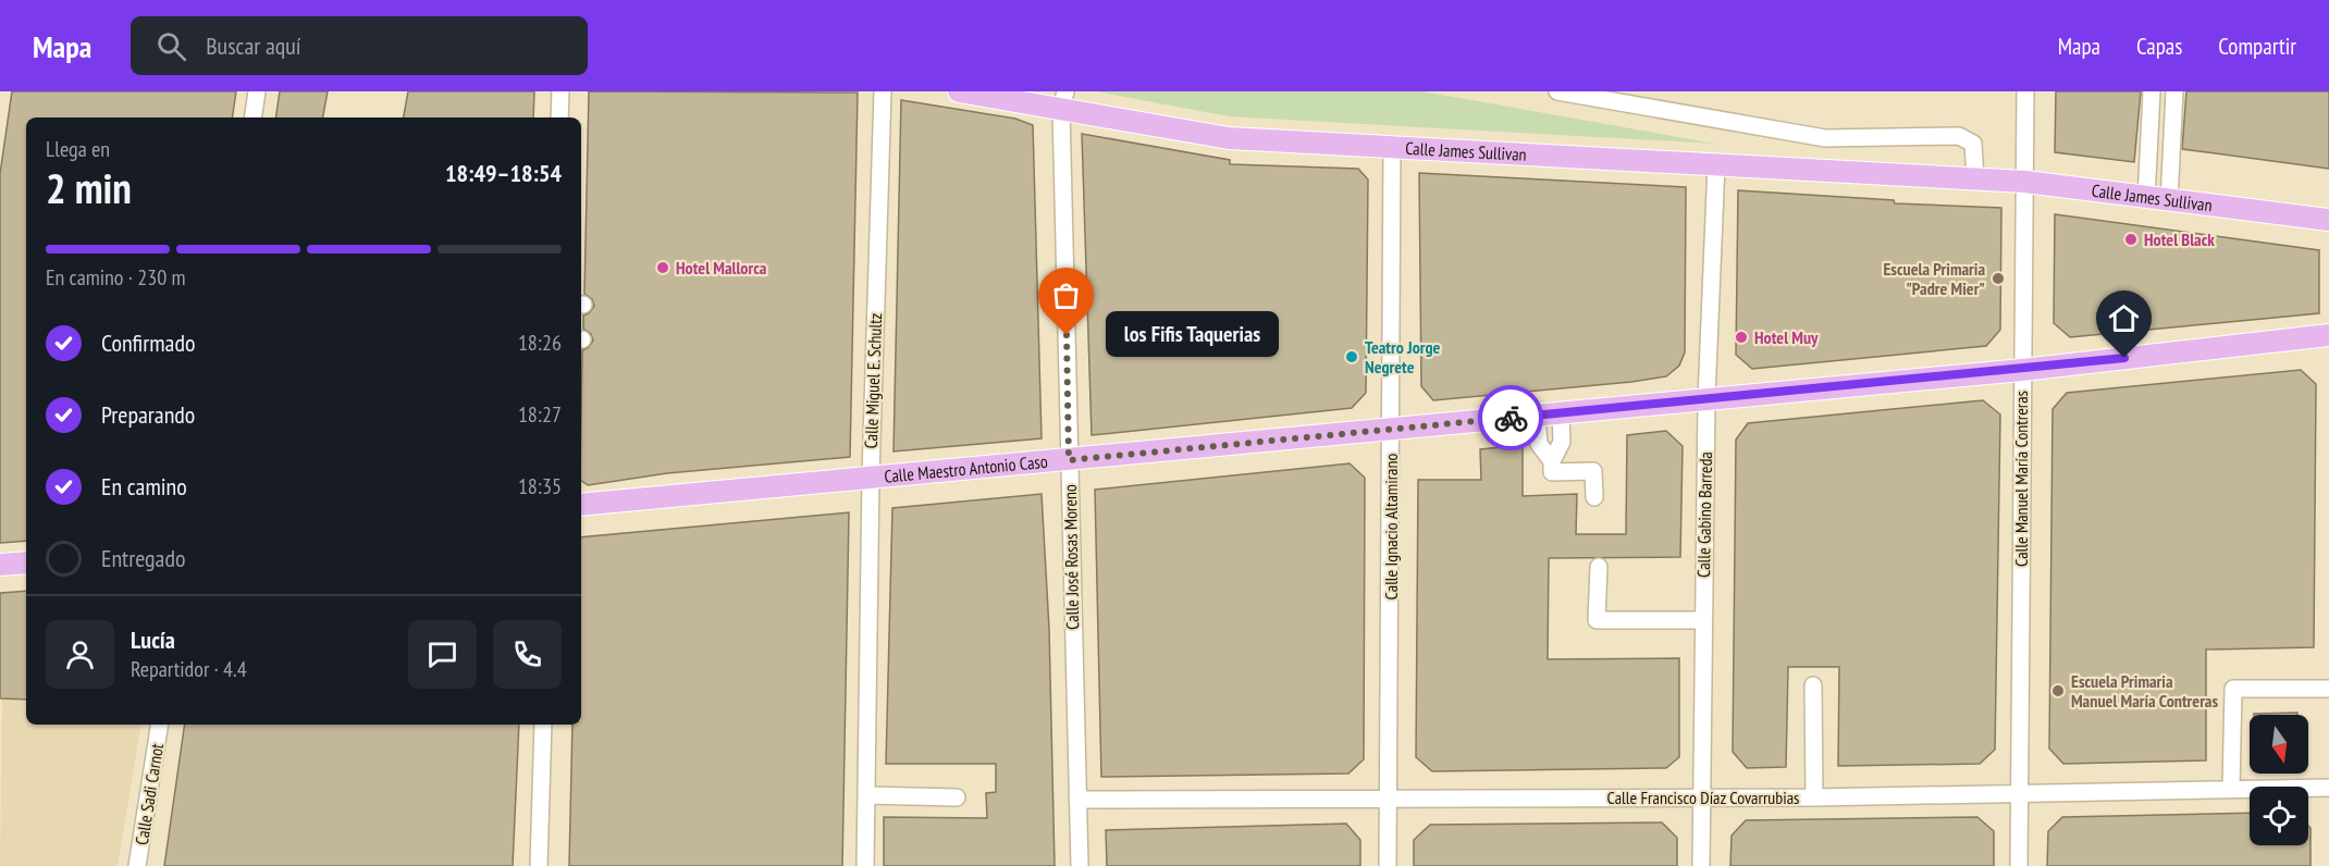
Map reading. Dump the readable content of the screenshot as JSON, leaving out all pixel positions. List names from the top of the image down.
{
  "streets": {
    "main road": ["Calle James Sullivan", "Calle Maestro Antonio Caso"],
    "street": [
      "Calle Miguel E. Schultz",
      "Calle Manuel María Contreras",
      "Calle Gabino Barreda",
      "Calle Ignacio Altamirano",
      "Calle José Rosas Moreno",
      "Calle Sadi Carnot",
      "Calle Francisco Díaz Covarrubias"
    ]
  },
  "crossings": [
    ["Calle James Sullivan", "Calle Manuel María Contreras"],
    ["Calle James Sullivan", "Calle Gabino Barreda"],
    ["Calle James Sullivan", "Calle Ignacio Altamirano"],
    ["Calle James Sullivan", "Calle José Rosas Moreno"],
    ["Calle Miguel E. Schultz", "Calle Maestro Antonio Caso"],
    ["Calle Maestro Antonio Caso", "Calle Manuel María Contreras"],
    ["Calle Maestro Antonio Caso", "Calle Gabino Barreda"],
    ["Calle Maestro Antonio Caso", "Calle Ignacio Altamirano"],
    ["Calle Maestro Antonio Caso", "Calle José Rosas Moreno"],
    ["Calle Manuel María Contreras", "Calle Francisco Díaz Covarrubias"],
    ["Calle Gabino Barreda", "Calle Francisco Díaz Covarrubias"],
    ["Calle Ignacio Altamirano", "Calle Francisco Díaz Covarrubias"],
    ["Calle José Rosas Moreno", "Calle Francisco Díaz Covarrubias"]
  ],
  "places": [
    "Hotel Black",
    "Hotel Mallorca",
    "Escuela Primaria \"Padre Mier\"",
    "los Fifis Taquerias",
    "Hotel Muy",
    "Teatro Jorge Negrete",
    "Escuela Primaria Manuel María Contreras"
  ],
  "north": "bottom",
  "page": {
    "header": "Mapa",
    "search": "Buscar aquí",
    "nav": ["Mapa", "Capas", "Compartir"],
    "heading": ["2 min", "Llega en", "18:49–18:54"],
    "panel": ["Lucía", "Repartidor · 4.4"],
    "bar": "En camino · 230 m",
    "list": [
      ["Confirmado", "18:26"],
      ["Preparando", "18:27"],
      ["En camino", "18:35"],
      "Entregado"
    ],
    "bubble": "los Fifis Taquerias"
  }
}
